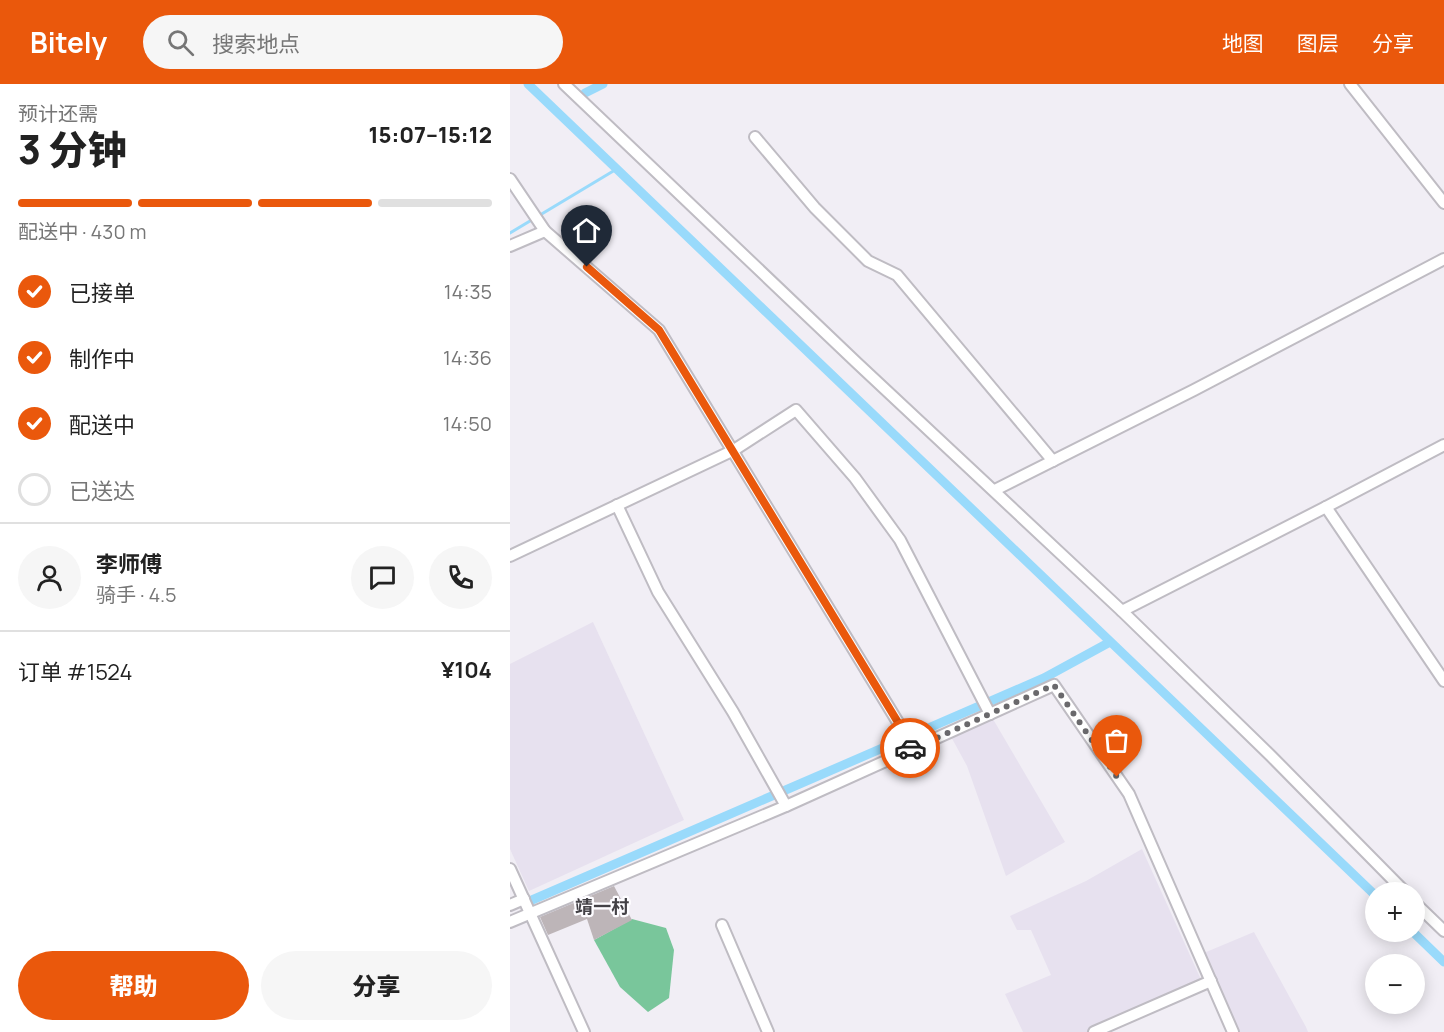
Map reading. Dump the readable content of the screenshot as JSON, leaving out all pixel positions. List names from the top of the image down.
{
  "districts": ["靖一村"],
  "page": {
    "header": "Bitely",
    "search": "搜索地点",
    "nav": ["地图", "图层", "分享"],
    "heading": ["3 分钟", "预计还需", "15:07–15:12"],
    "panel": [
      "李师傅",
      "骑手 · 4.5",
      "订单 #1524",
      "¥104"
    ],
    "bar": "配送中 · 430 m",
    "list": [
      ["已接单", "14:35"],
      ["制作中", "14:36"],
      ["配送中", "14:50"],
      "已送达"
    ],
    "map_buttons": ["+", "−"],
    "buttons": ["帮助", "分享"]
  }
}
